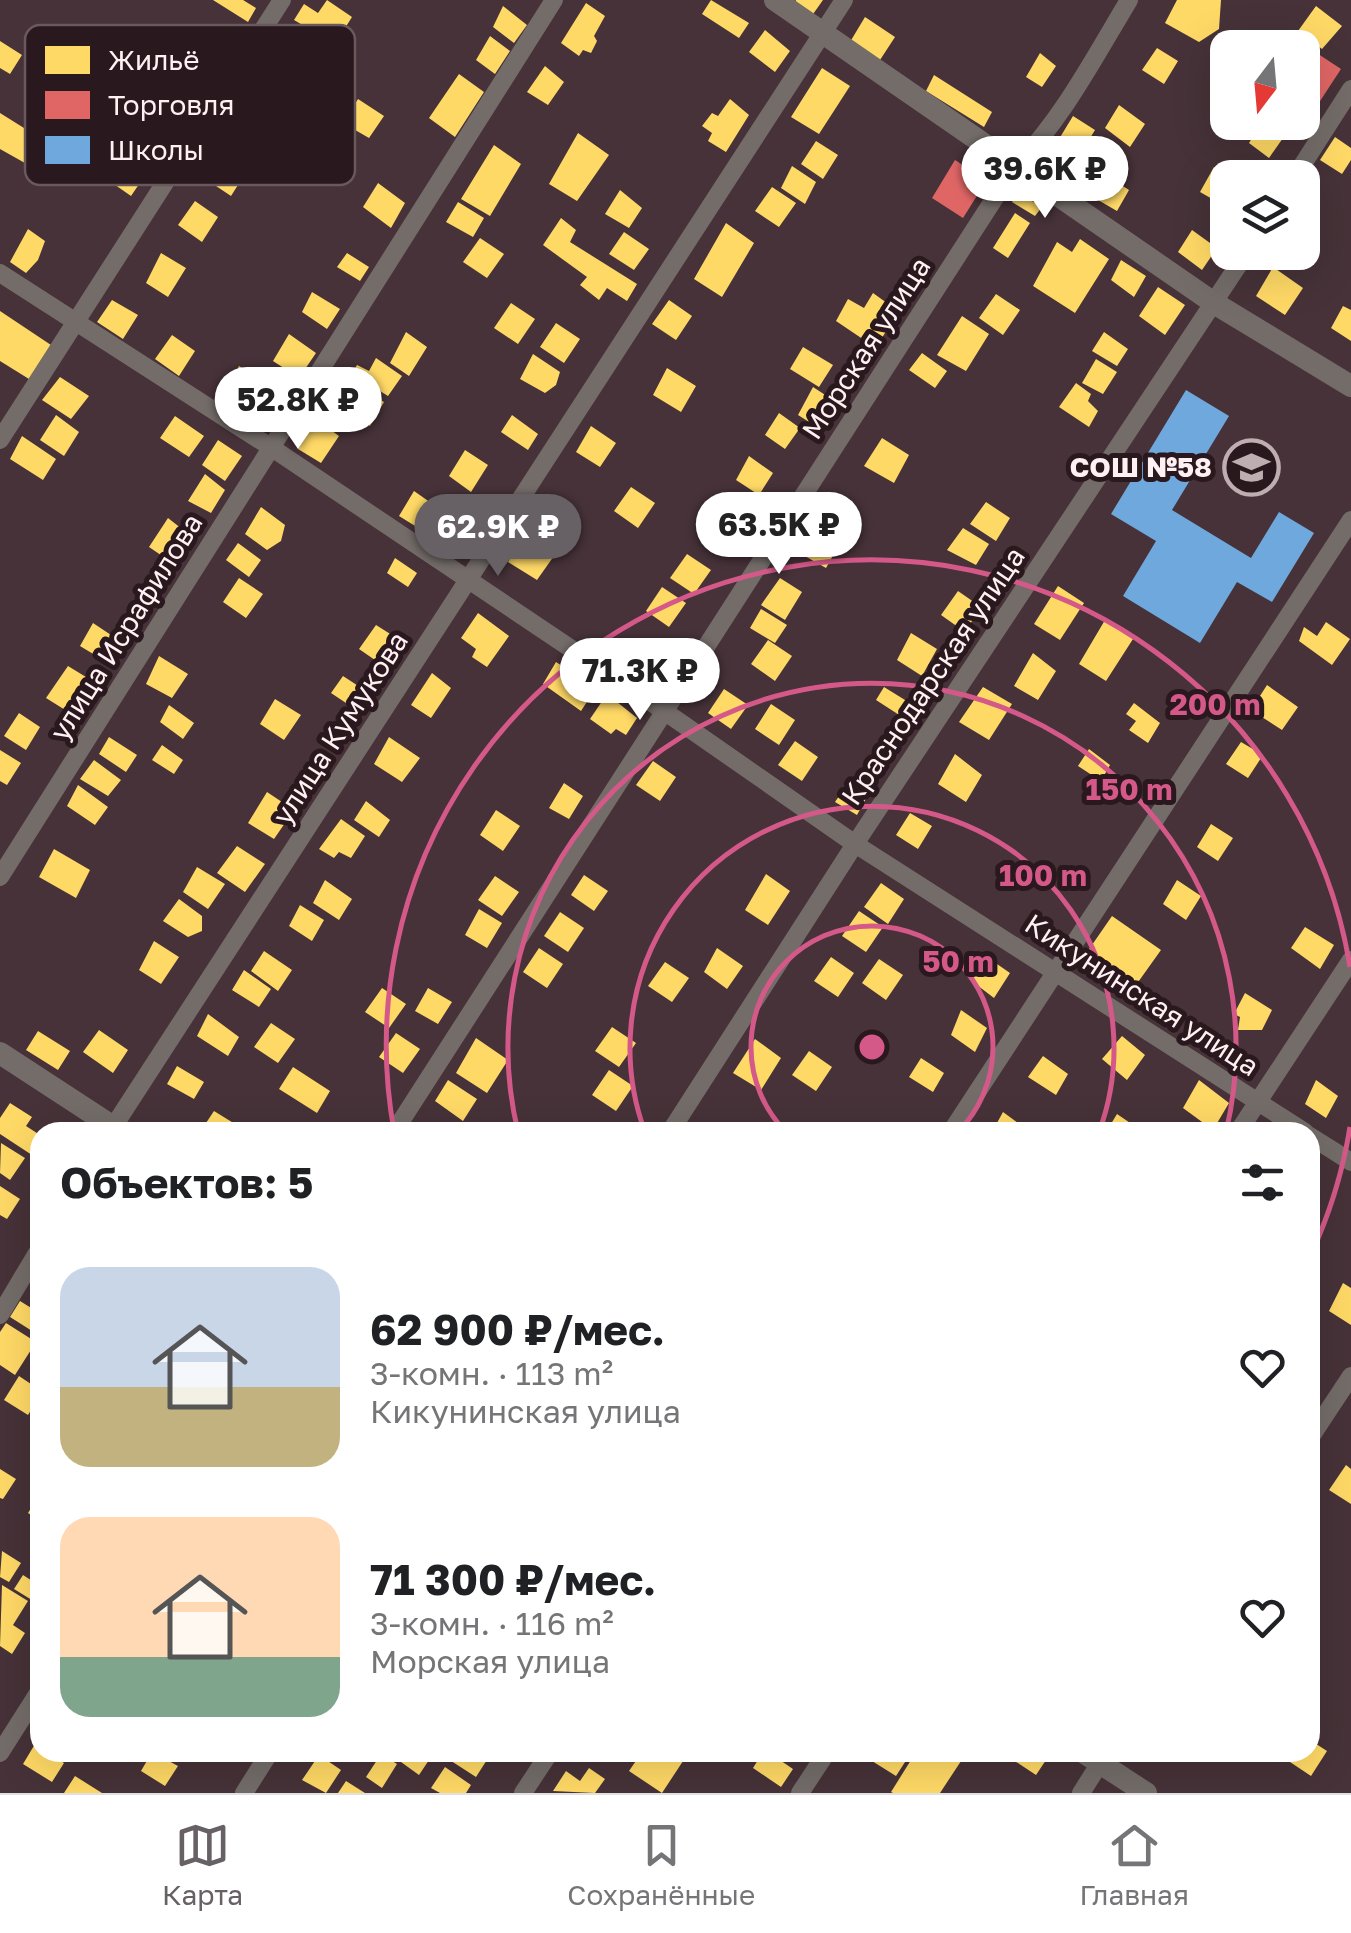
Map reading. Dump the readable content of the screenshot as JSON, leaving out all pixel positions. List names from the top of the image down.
{
  "streets": {
    "street": [
      "Морская улица",
      "улица Исрафилова",
      "Краснодарская улица",
      "улица Кумукова",
      "Кикунинская улица"
    ]
  },
  "crossings": [
    ["Морская улица", "Кикунинская улица"],
    ["улица Исрафилова", "Кикунинская улица"],
    ["Краснодарская улица", "Кикунинская улица"],
    ["улица Кумукова", "Кикунинская улица"]
  ],
  "places": {
    "school or university": ["СОШ №58"]
  },
  "legend": ["Жильё", "Торговля", "Школы"],
  "north": "bottom",
  "page": {
    "price": [
      "39.6K ₽",
      "52.8K ₽",
      "63.5K ₽",
      "62.9K ₽",
      "71.3K ₽"
    ],
    "heading": "Объектов: 5",
    "list": [
      {
        "name": "62 900 ₽/мес.",
        "note": "3-комн. · 113 m² · Кикунинская улица"
      },
      {
        "name": "71 300 ₽/мес.",
        "note": "3-комн. · 116 m² · Морская улица"
      }
    ],
    "tabs": ["Карта", "Сохранённые", "Главная"]
  },
  "rings": [
    "200 m",
    "150 m",
    "100 m",
    "50 m"
  ]
}
